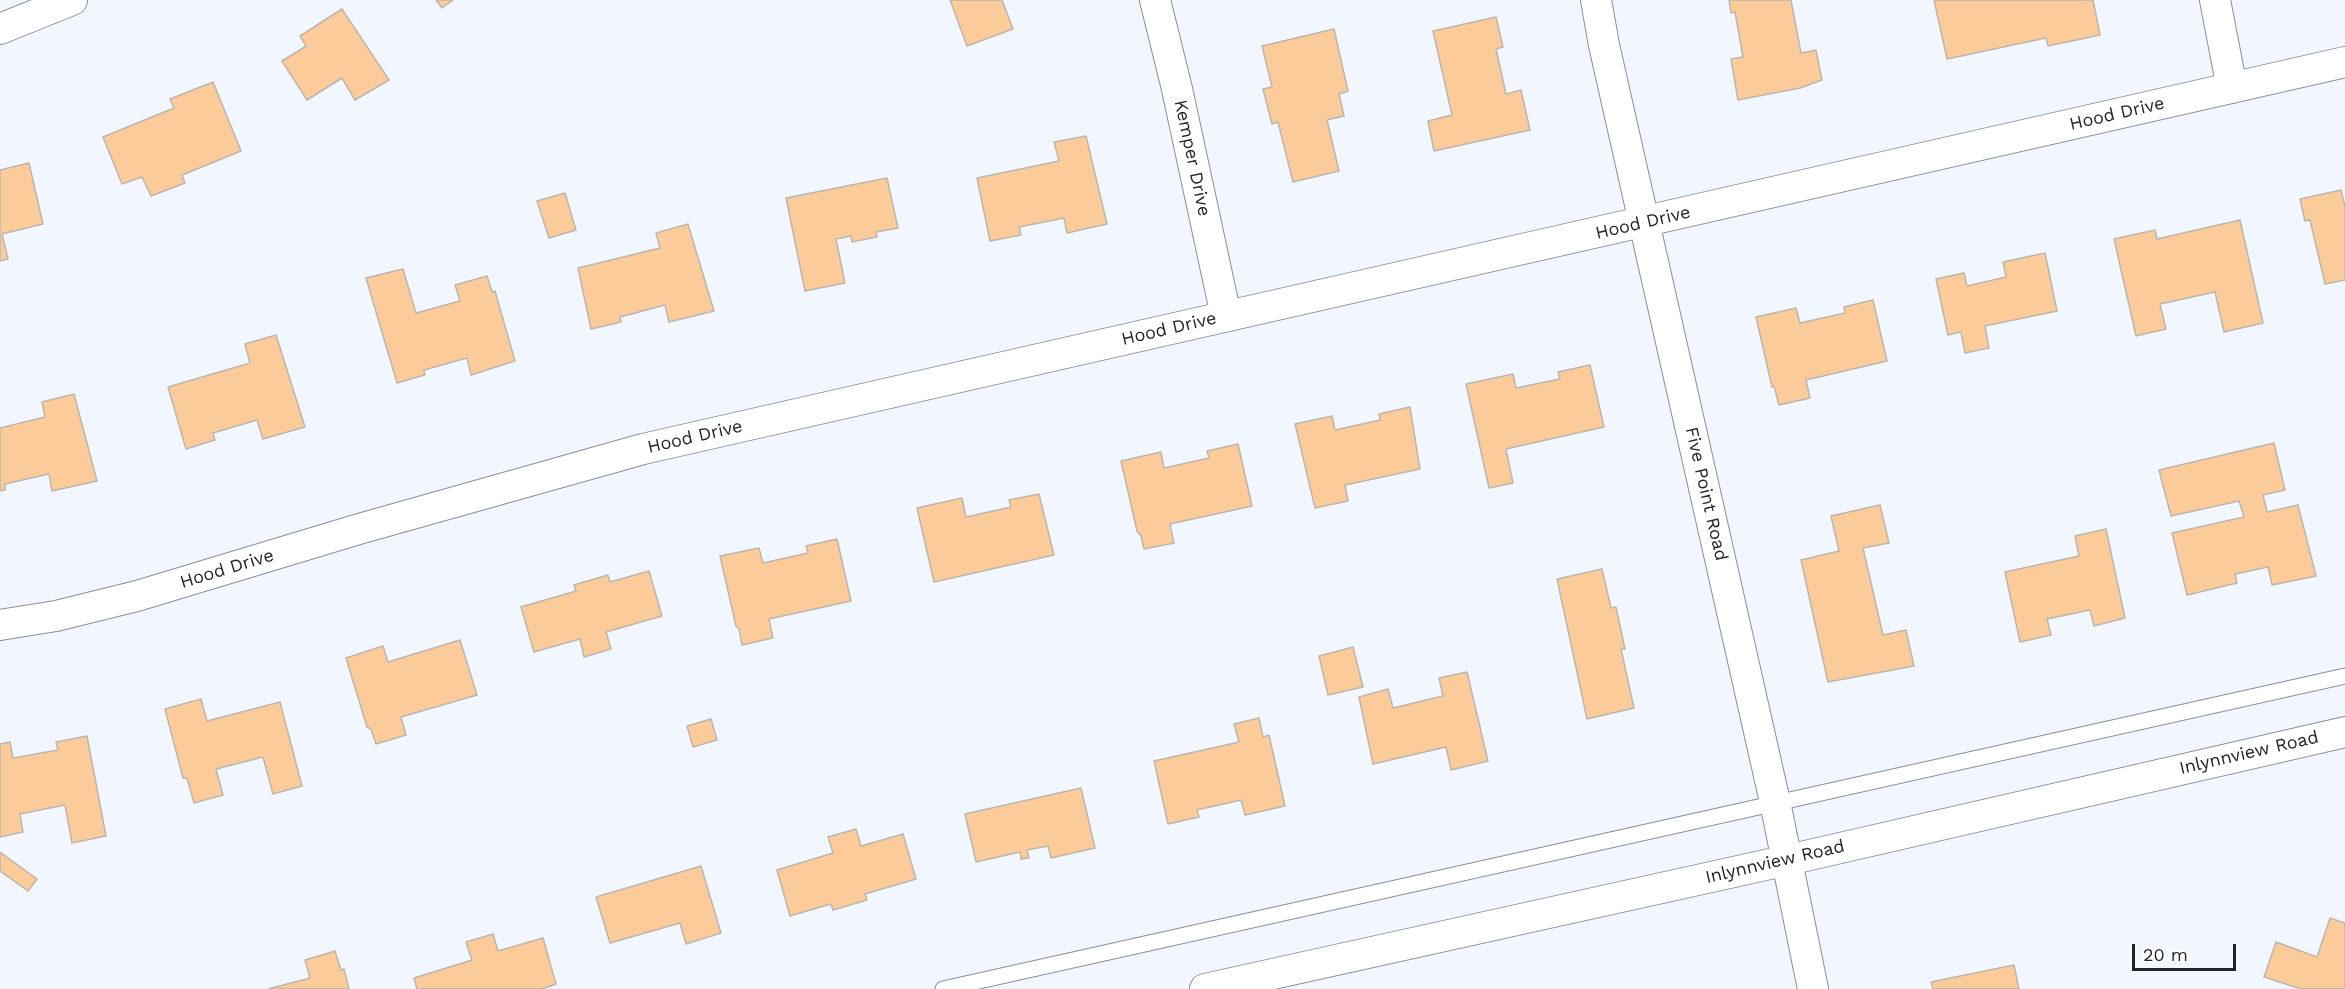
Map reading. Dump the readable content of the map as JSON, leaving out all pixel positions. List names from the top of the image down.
{
  "streets": {
    "street": [
      "Hood Drive",
      "Kemper Drive",
      "Five Point Road",
      "Inlynnview Road"
    ]
  },
  "crossings": [
    ["Hood Drive", "Kemper Drive"],
    ["Hood Drive", "Five Point Road"],
    ["Five Point Road", "Inlynnview Road"]
  ],
  "scale_bar": "20 m"
}
